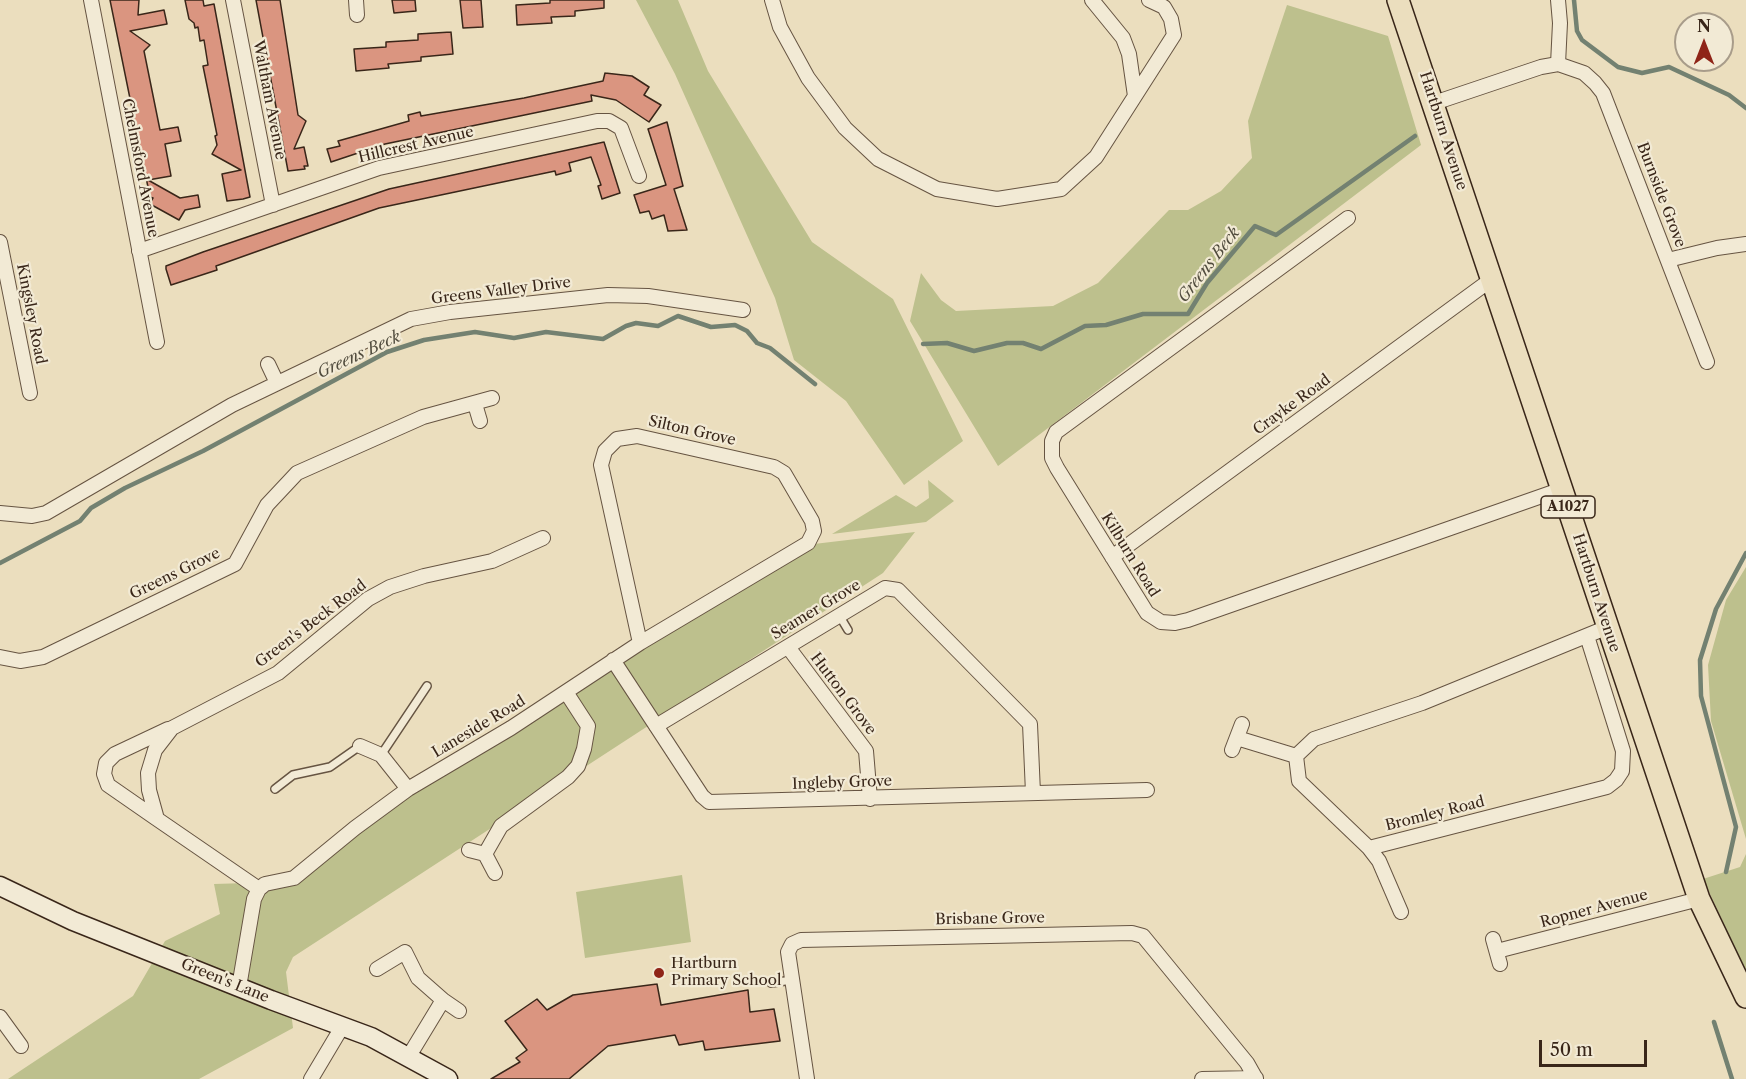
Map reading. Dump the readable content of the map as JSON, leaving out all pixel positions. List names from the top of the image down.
{
  "streets": {
    "main road": ["Hartburn Avenue", "A1027"],
    "street": [
      "Waltham Avenue",
      "Hillcrest Avenue",
      "Chelmsford Avenue",
      "Burnside Grove",
      "Greens Valley Drive",
      "Kingsley Road",
      "Crayke Road",
      "Silton Grove",
      "Kilburn Road",
      "Greens Grove",
      "Seamer Grove",
      "Green's Beck Road",
      "Hutton Grove",
      "Laneside Road",
      "Ingleby Grove",
      "Bromley Road",
      "Ropner Avenue",
      "Brisbane Grove",
      "Green's Lane"
    ]
  },
  "crossings": [
    ["Waltham Avenue", "Hillcrest Avenue"],
    ["Hartburn Avenue", "Crayke Road"],
    ["Hartburn Avenue", "Kilburn Road"],
    ["Hartburn Avenue", "Bromley Road"],
    ["Hartburn Avenue", "Ropner Avenue"],
    ["Hillcrest Avenue", "Chelmsford Avenue"],
    ["Crayke Road", "Kilburn Road"],
    ["Silton Grove", "Laneside Road"],
    ["Seamer Grove", "Hutton Grove"],
    ["Seamer Grove", "Ingleby Grove"],
    ["Green's Beck Road", "Laneside Road"],
    ["Hutton Grove", "Ingleby Grove"],
    ["Laneside Road", "Ingleby Grove"]
  ],
  "water": ["Greens Beck"],
  "places": ["Hartburn Primary School"],
  "scale_bar": "50 m",
  "north": "top"
}
